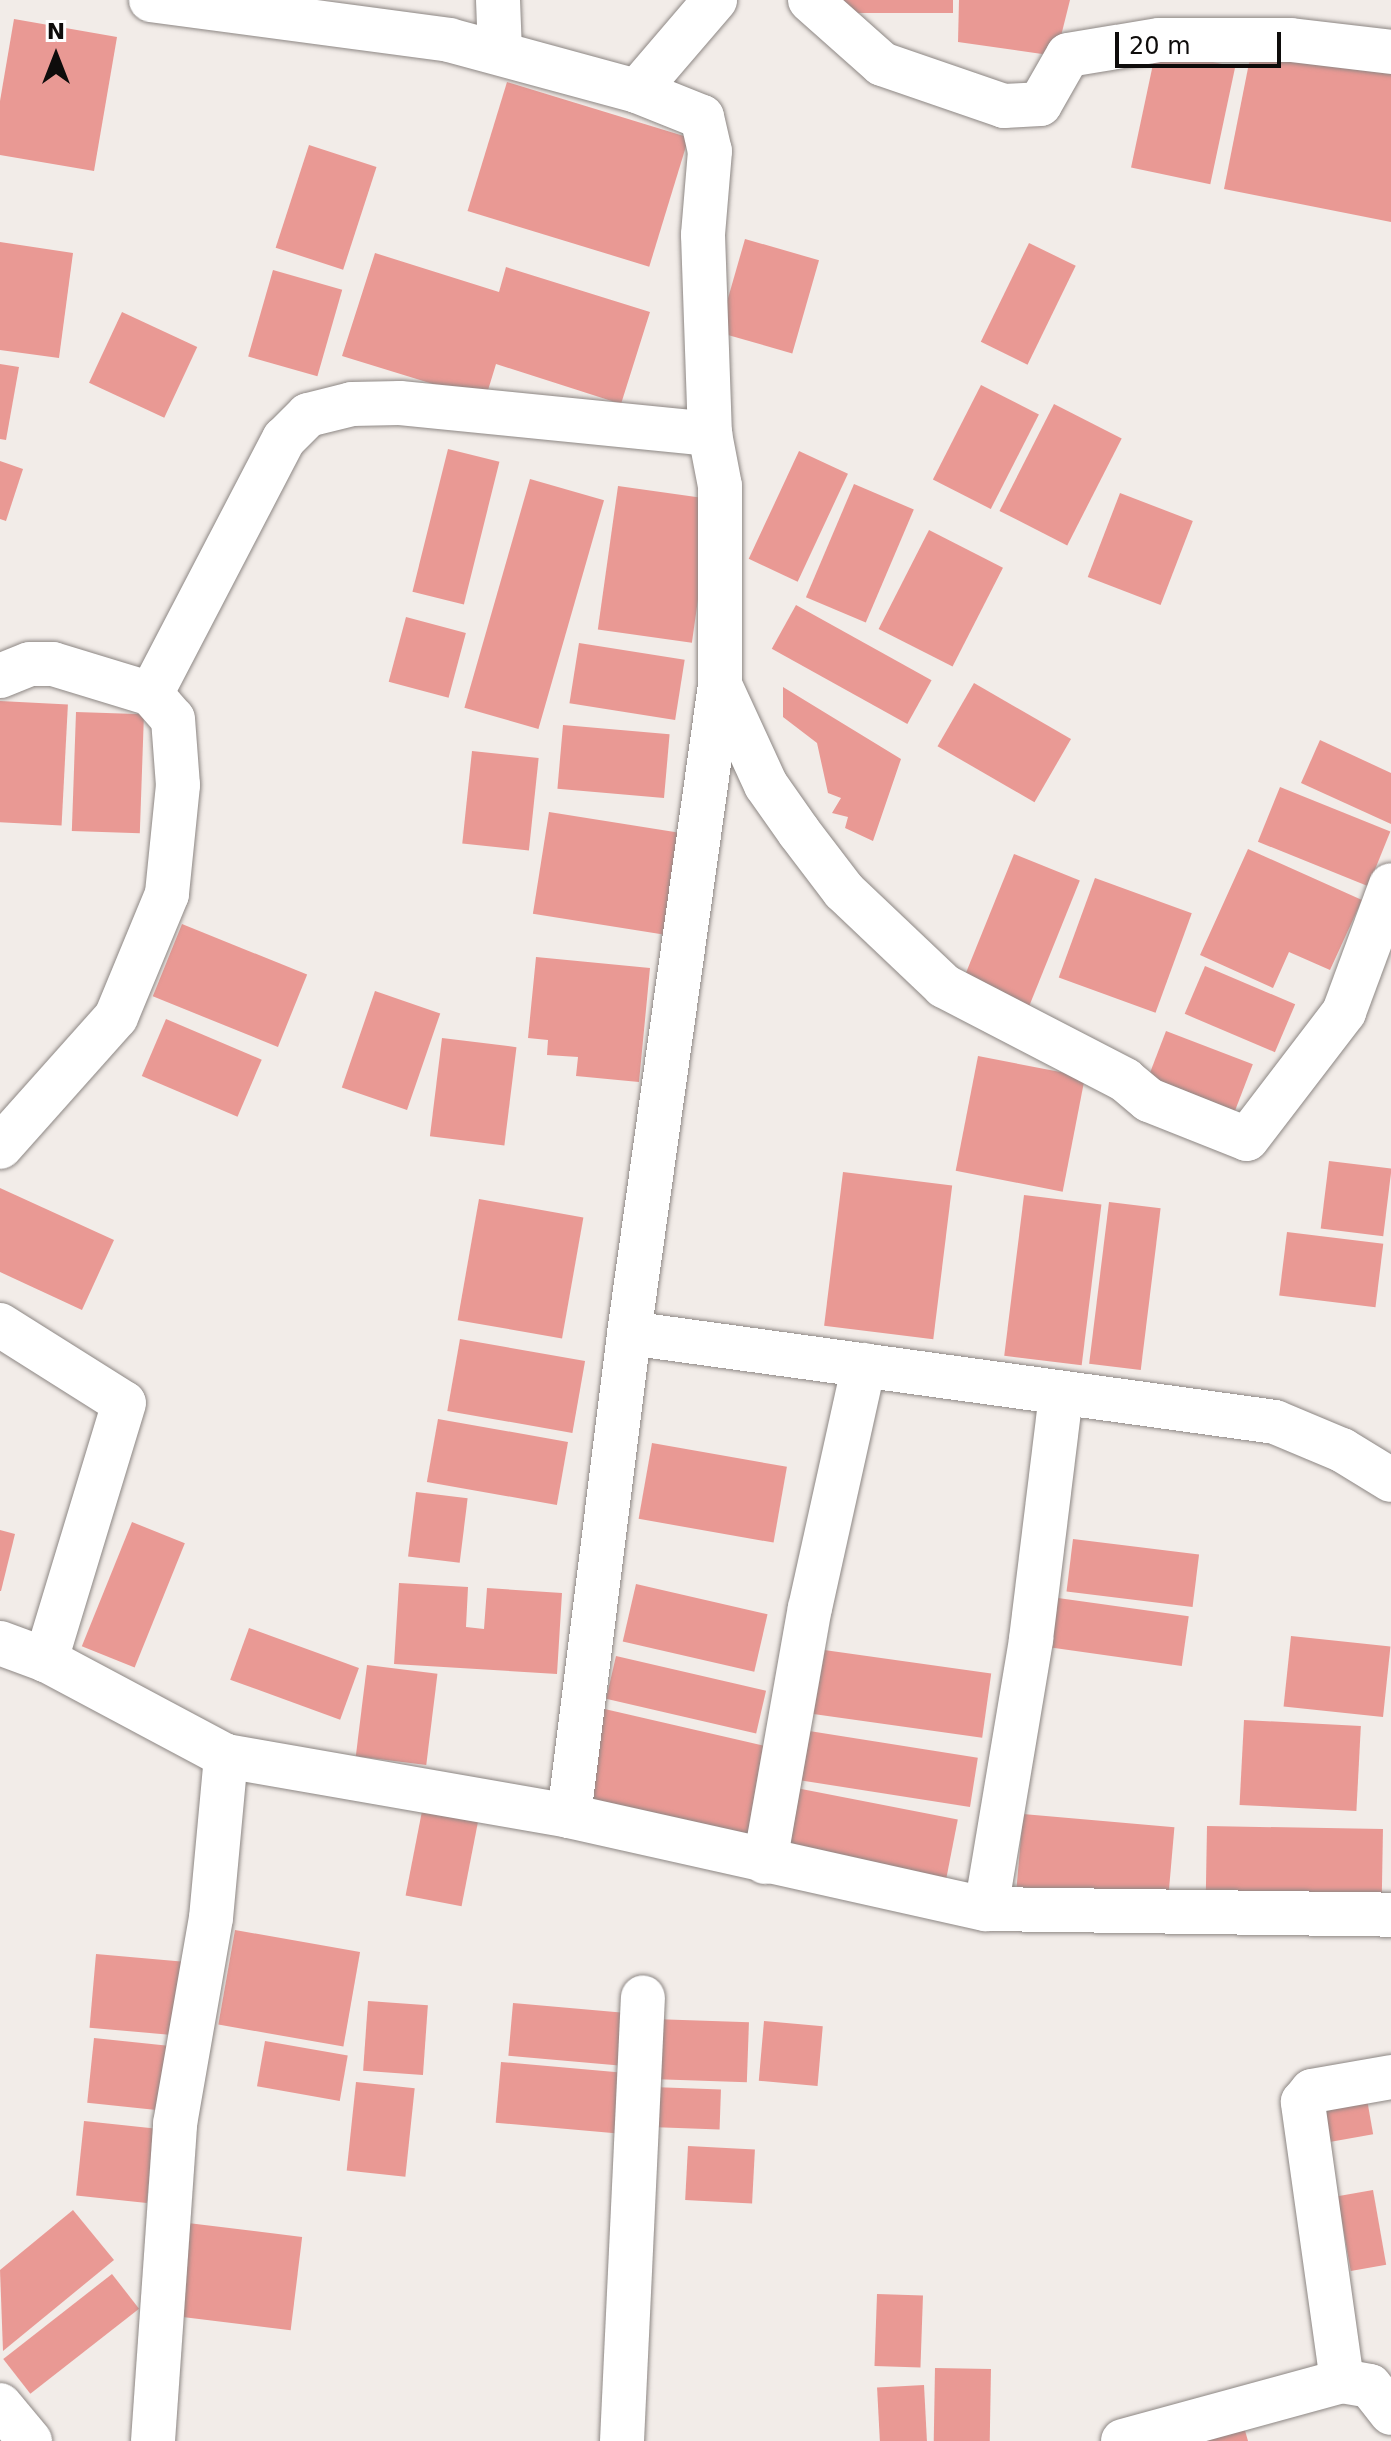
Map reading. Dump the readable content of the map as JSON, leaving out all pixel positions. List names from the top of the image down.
{
  "scale_bar": "20 m",
  "north": "top"
}
